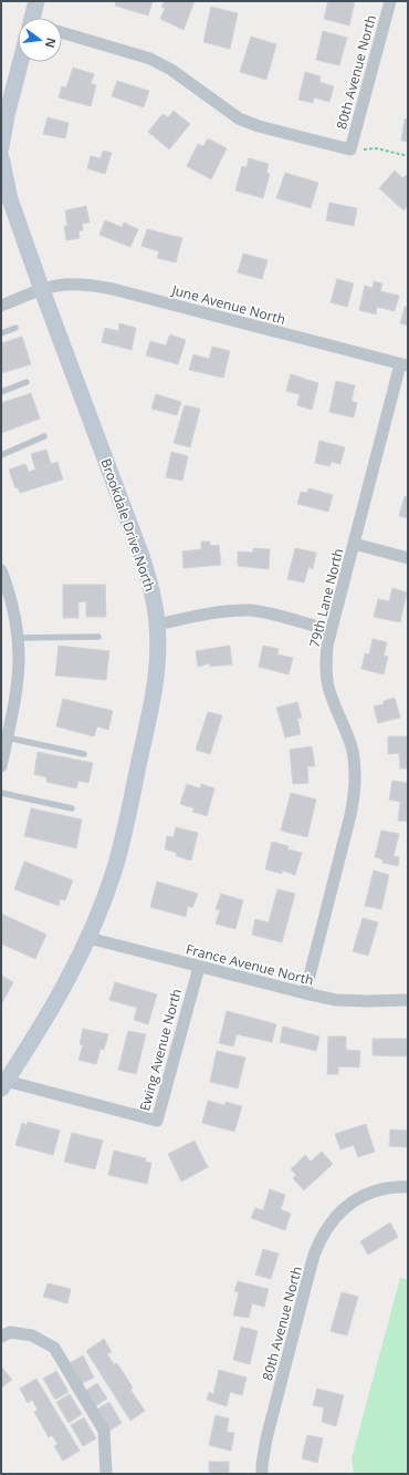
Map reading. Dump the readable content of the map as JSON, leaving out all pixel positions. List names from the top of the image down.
{
  "streets": {
    "street": [
      "80th Avenue North",
      "June Avenue North",
      "Brookdale Drive North",
      "79th Lane North",
      "France Avenue North",
      "Ewing Avenue North"
    ]
  },
  "crossings": [
    ["June Avenue North", "Brookdale Drive North"],
    ["June Avenue North", "79th Lane North"],
    ["Brookdale Drive North", "France Avenue North"],
    ["Brookdale Drive North", "Ewing Avenue North"],
    ["79th Lane North", "France Avenue North"],
    ["France Avenue North", "Ewing Avenue North"]
  ],
  "north": "right"
}
